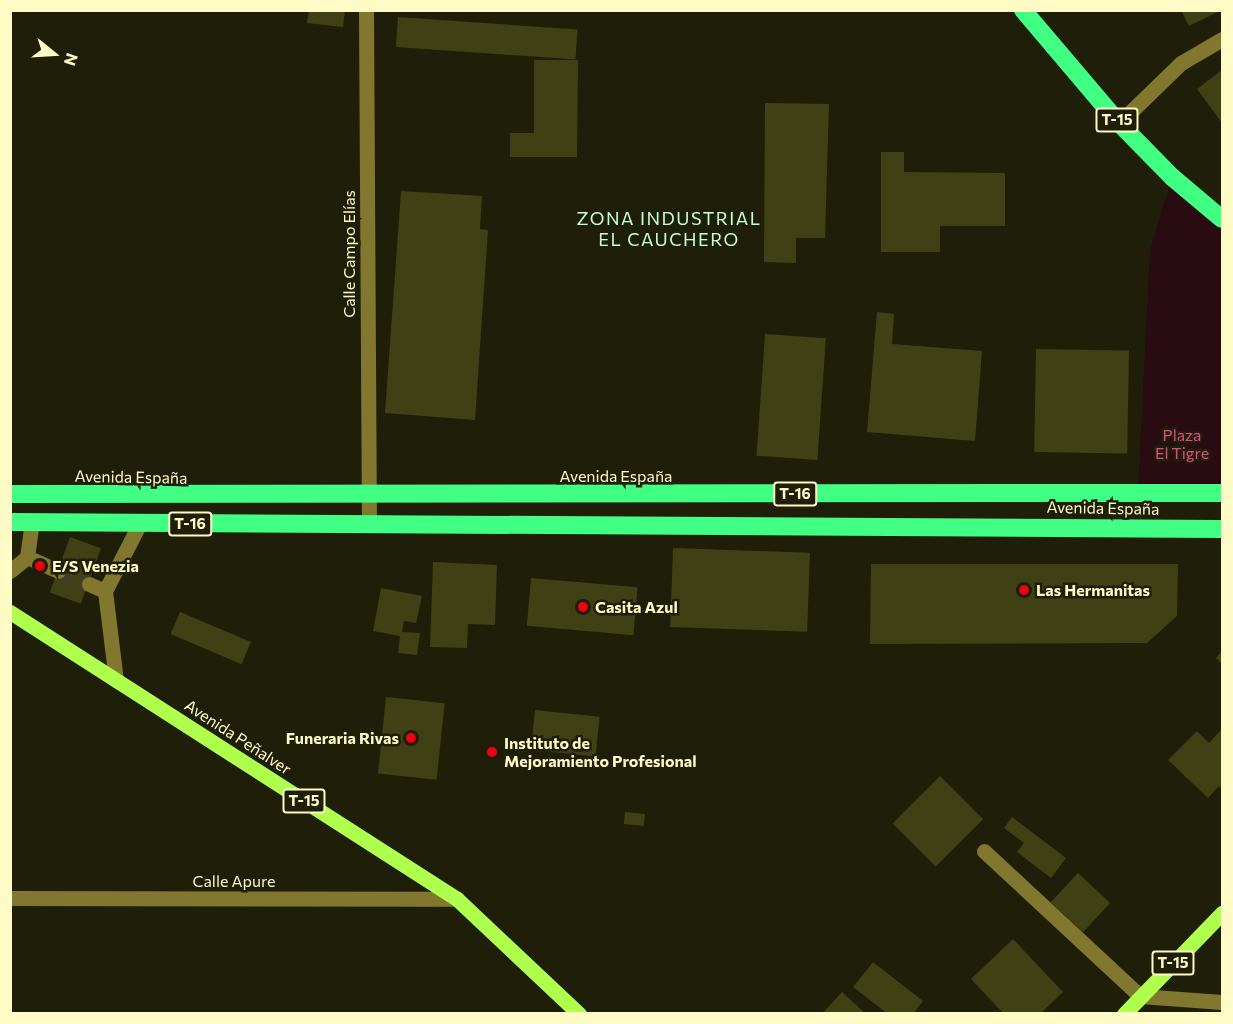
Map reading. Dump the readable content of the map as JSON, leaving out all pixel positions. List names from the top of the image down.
{
  "streets": {
    "highway": ["T-15", "Avenida España", "T-16"],
    "main road": ["Avenida Peñalver"],
    "street": ["Calle Campo Elías", "Calle Apure"]
  },
  "crossings": [
    ["Calle Campo Elías", "Avenida España"],
    ["Avenida Peñalver", "Calle Apure"]
  ],
  "districts": ["ZONA INDUSTRIAL EL CAUCHERO"],
  "parks": ["Plaza El Tigre"],
  "places": [
    "E/S Venezia",
    "Las Hermanitas",
    "Casita Azul",
    "Funeraria Rivas",
    "Instituto de Mejoramiento Profesional"
  ],
  "north": "right"
}
